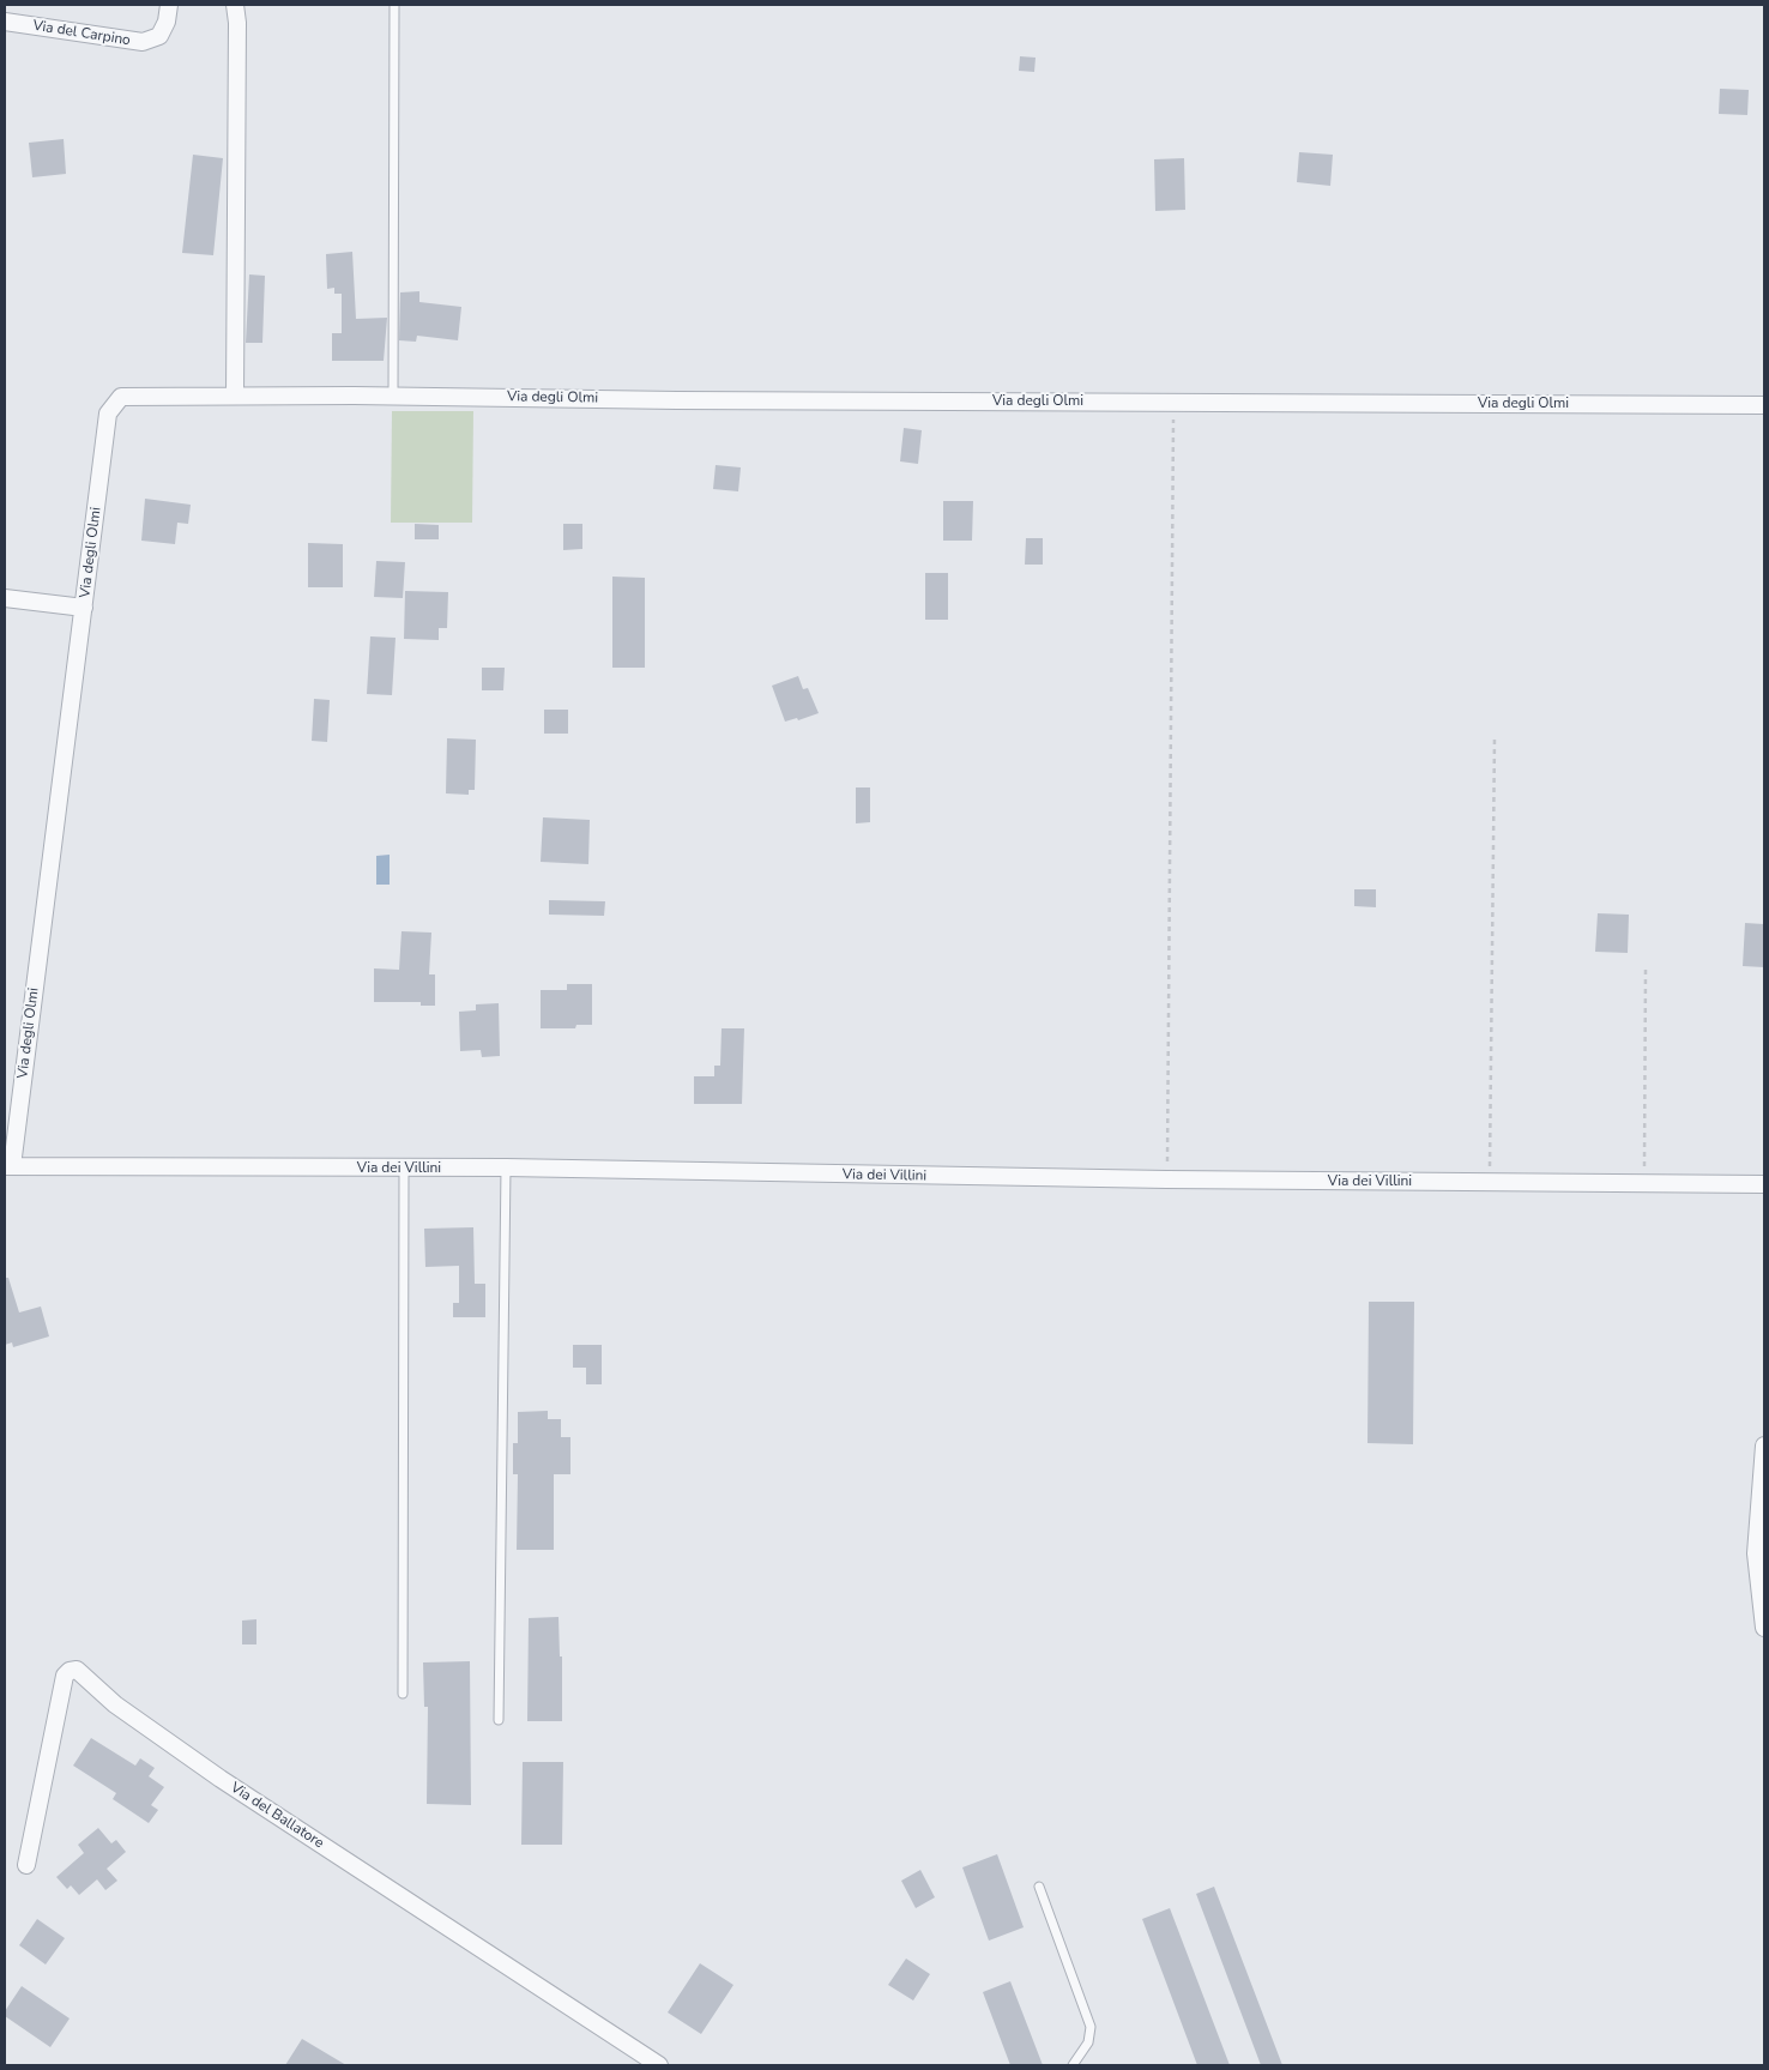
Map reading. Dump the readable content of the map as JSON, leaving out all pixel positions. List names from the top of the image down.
{
  "streets": {
    "street": [
      "Via del Carpino",
      "Via degli Olmi",
      "Via dei Villini",
      "Via del Ballatore"
    ]
  },
  "crossings": [
    ["Via degli Olmi", "Via dei Villini"]
  ]
}
